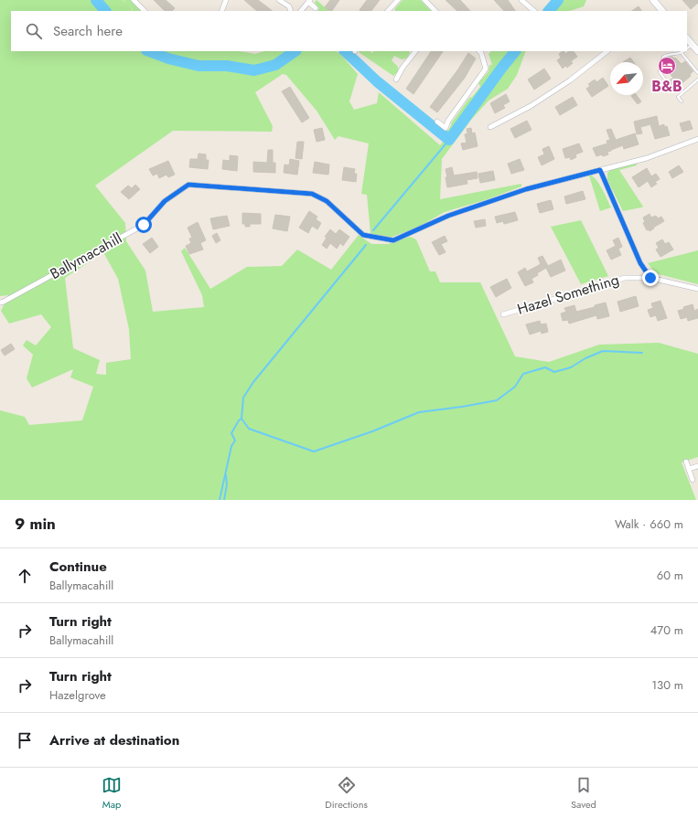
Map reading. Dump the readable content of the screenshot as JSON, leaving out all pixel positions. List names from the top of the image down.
{
  "streets": {
    "street": ["Ballymacahill", "Hazel Something"]
  },
  "places": {
    "hotel": ["B&B"]
  },
  "north": "bottom left",
  "page": {
    "search": "Search here",
    "heading": ["9 min", "Walk · 660 m"],
    "list": [
      ["Continue", "Ballymacahill", "60 m"],
      ["Turn right", "Ballymacahill", "470 m"],
      ["Turn right", "Hazelgrove", "130 m"],
      "Arrive at destination"
    ],
    "nav": ["Map", "Directions", "Saved"]
  }
}
